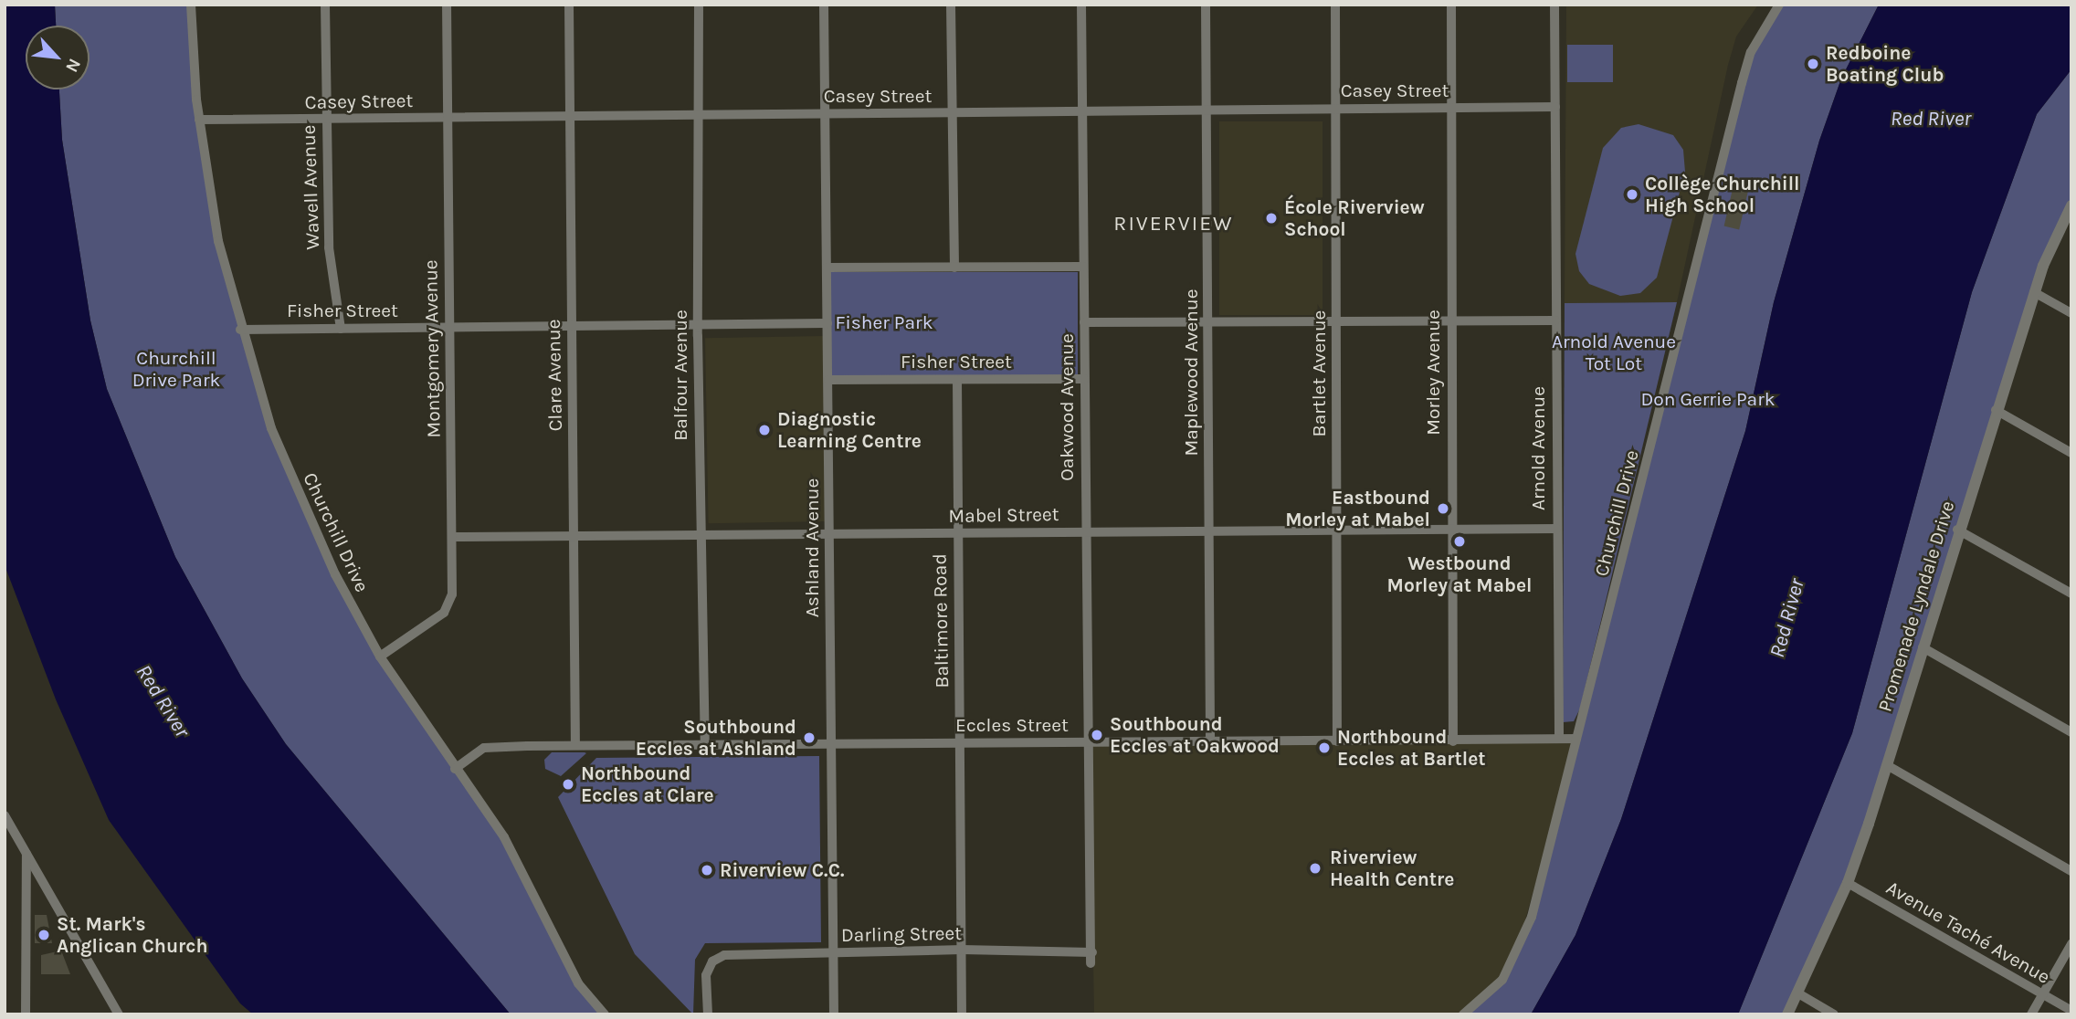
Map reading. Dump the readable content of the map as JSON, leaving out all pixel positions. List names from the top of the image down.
{
  "streets": {
    "street": [
      "Casey Street",
      "Wavell Avenue",
      "Fisher Street",
      "Montgomery Avenue",
      "Maplewood Avenue",
      "Morley Avenue",
      "Bartlet Avenue",
      "Clare Avenue",
      "Balfour Avenue",
      "Oakwood Avenue",
      "Arnold Avenue",
      "Churchill Drive",
      "Mabel Street",
      "Ashland Avenue",
      "Promenade Lyndale Drive",
      "Baltimore Road",
      "Eccles Street",
      "Avenue Taché Avenue",
      "Darling Street"
    ]
  },
  "crossings": [
    ["Casey Street", "Wavell Avenue"],
    ["Casey Street", "Montgomery Avenue"],
    ["Casey Street", "Maplewood Avenue"],
    ["Casey Street", "Morley Avenue"],
    ["Casey Street", "Bartlet Avenue"],
    ["Casey Street", "Clare Avenue"],
    ["Casey Street", "Balfour Avenue"],
    ["Casey Street", "Oakwood Avenue"],
    ["Casey Street", "Arnold Avenue"],
    ["Casey Street", "Churchill Drive"],
    ["Casey Street", "Ashland Avenue"],
    ["Wavell Avenue", "Fisher Street"],
    ["Fisher Street", "Montgomery Avenue"],
    ["Fisher Street", "Clare Avenue"],
    ["Fisher Street", "Balfour Avenue"],
    ["Fisher Street", "Oakwood Avenue"],
    ["Fisher Street", "Churchill Drive"],
    ["Fisher Street", "Ashland Avenue"],
    ["Fisher Street", "Baltimore Road"],
    ["Montgomery Avenue", "Churchill Drive"],
    ["Montgomery Avenue", "Mabel Street"],
    ["Maplewood Avenue", "Mabel Street"],
    ["Maplewood Avenue", "Eccles Street"],
    ["Morley Avenue", "Mabel Street"],
    ["Morley Avenue", "Eccles Street"],
    ["Bartlet Avenue", "Mabel Street"],
    ["Bartlet Avenue", "Eccles Street"],
    ["Clare Avenue", "Mabel Street"],
    ["Clare Avenue", "Eccles Street"],
    ["Balfour Avenue", "Mabel Street"],
    ["Balfour Avenue", "Eccles Street"],
    ["Oakwood Avenue", "Mabel Street"],
    ["Oakwood Avenue", "Eccles Street"],
    ["Oakwood Avenue", "Darling Street"],
    ["Arnold Avenue", "Mabel Street"],
    ["Arnold Avenue", "Eccles Street"],
    ["Churchill Drive", "Eccles Street"],
    ["Mabel Street", "Ashland Avenue"],
    ["Mabel Street", "Baltimore Road"],
    ["Ashland Avenue", "Eccles Street"],
    ["Ashland Avenue", "Darling Street"],
    ["Promenade Lyndale Drive", "Avenue Taché Avenue"],
    ["Baltimore Road", "Eccles Street"],
    ["Baltimore Road", "Darling Street"]
  ],
  "districts": ["RIVERVIEW"],
  "water": ["Red River"],
  "parks": [
    "Fisher Park",
    "Arnold Avenue Tot Lot",
    "Churchill Drive Park",
    "Don Gerrie Park"
  ],
  "places": [
    "Redboine Boating Club",
    "Collège Churchill High School",
    "École Riverview School",
    "Diagnostic Learning Centre",
    "Eastbound Morley at Mabel",
    "Westbound Morley at Mabel",
    "Southbound Eccles at Oakwood",
    "Southbound Eccles at Ashland",
    "Northbound Eccles at Bartlet",
    "Northbound Eccles at Clare",
    "Riverview Health Centre",
    "Riverview C.C.",
    "St. Mark's Anglican Church"
  ],
  "north": "bottom right"
}
